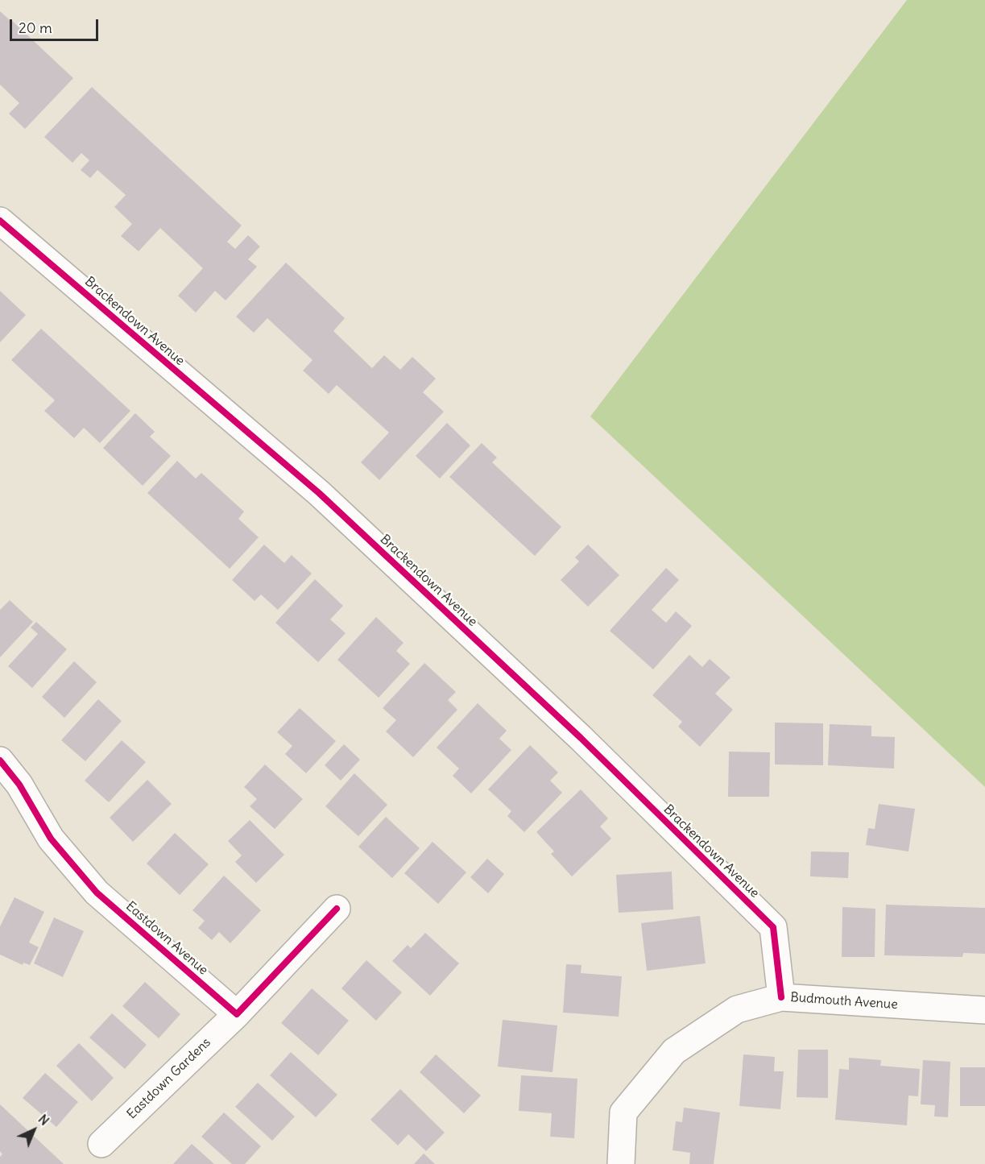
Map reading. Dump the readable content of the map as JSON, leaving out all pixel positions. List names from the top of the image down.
{
  "streets": {
    "street": [
      "Brackendown Avenue",
      "Eastdown Avenue",
      "Budmouth Avenue",
      "Eastdown Gardens"
    ]
  },
  "crossings": [
    ["Brackendown Avenue", "Budmouth Avenue"],
    ["Eastdown Avenue", "Eastdown Gardens"]
  ],
  "scale_bar": "20 m",
  "north": "top right"
}
